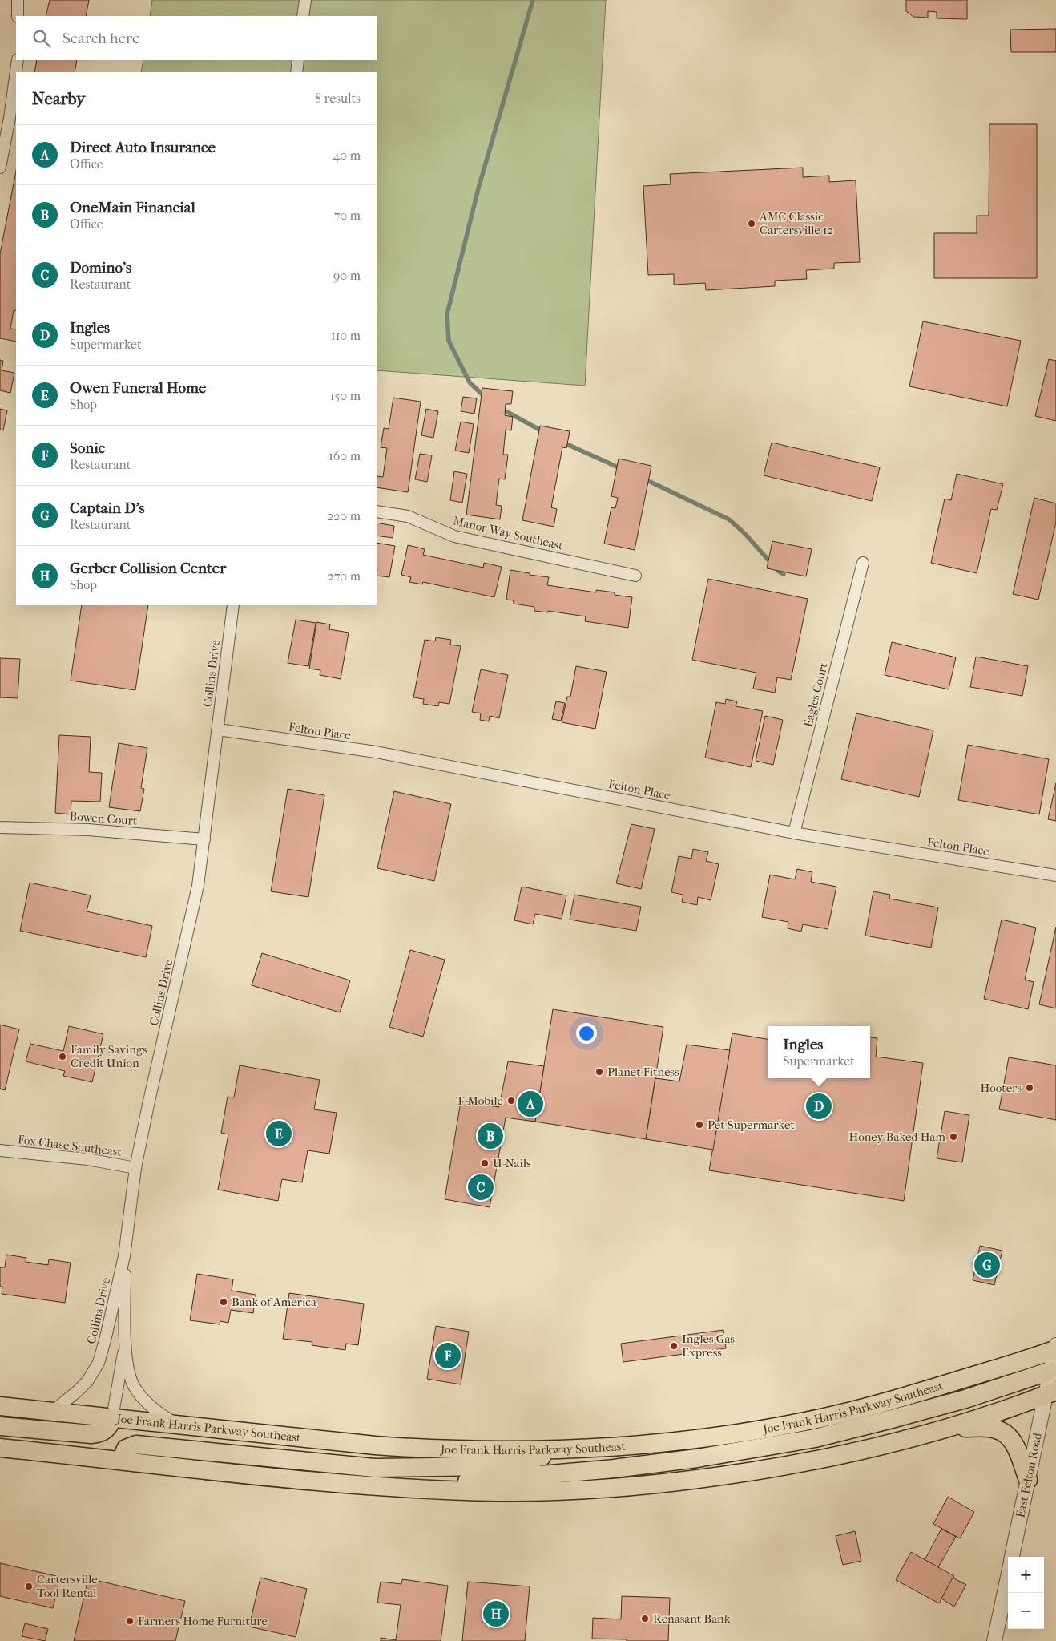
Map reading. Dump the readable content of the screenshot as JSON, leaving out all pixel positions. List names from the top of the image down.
{
  "streets": {
    "main road": ["Joe Frank Harris Parkway Southeast"],
    "street": [
      "Manor Way Southeast",
      "Collins Drive",
      "Eagles Court",
      "Felton Place",
      "Bowen Court",
      "Fox Chase Southeast",
      "East Felton Road"
    ]
  },
  "crossings": [
    ["Collins Drive", "Felton Place"],
    ["Collins Drive", "Bowen Court"],
    ["Collins Drive", "Fox Chase Southeast"],
    ["Collins Drive", "Joe Frank Harris Parkway Southeast"],
    ["Eagles Court", "Felton Place"],
    ["Joe Frank Harris Parkway Southeast", "East Felton Road"]
  ],
  "places": [
    "AMC Classic Cartersville 12",
    "Family Savings Credit Union",
    "Planet Fitness",
    "Hooters",
    "T-Mobile",
    "Pet Supermarket",
    "Honey Baked Ham",
    "U-Nails",
    "Bank of America",
    "Ingles Gas Express",
    "Cartersville Tool Rental",
    "Renasant Bank",
    "Farmers Home Furniture"
  ],
  "page": {
    "search": "Search here",
    "heading": ["Nearby", "8 results"],
    "list": [
      {
        "mark": "A",
        "name": "Direct Auto Insurance",
        "note": "Office",
        "value": "40 m"
      },
      {
        "mark": "B",
        "name": "OneMain Financial",
        "note": "Office",
        "value": "70 m"
      },
      {
        "mark": "C",
        "name": "Domino's",
        "note": "Restaurant",
        "value": "90 m"
      },
      {
        "mark": "D",
        "name": "Ingles",
        "note": "Supermarket",
        "value": "110 m"
      },
      {
        "mark": "E",
        "name": "Owen Funeral Home",
        "note": "Shop",
        "value": "150 m"
      },
      {
        "mark": "F",
        "name": "Sonic",
        "note": "Restaurant",
        "value": "160 m"
      },
      {
        "mark": "G",
        "name": "Captain D's",
        "note": "Restaurant",
        "value": "220 m"
      },
      {
        "mark": "H",
        "name": "Gerber Collision Center",
        "note": "Shop",
        "value": "270 m"
      }
    ],
    "popup": ["Ingles", "Supermarket"],
    "pins": [
      "A",
      "D",
      "E",
      "B",
      "C",
      "G",
      "F",
      "H"
    ],
    "map_buttons": ["+", "−"]
  }
}
